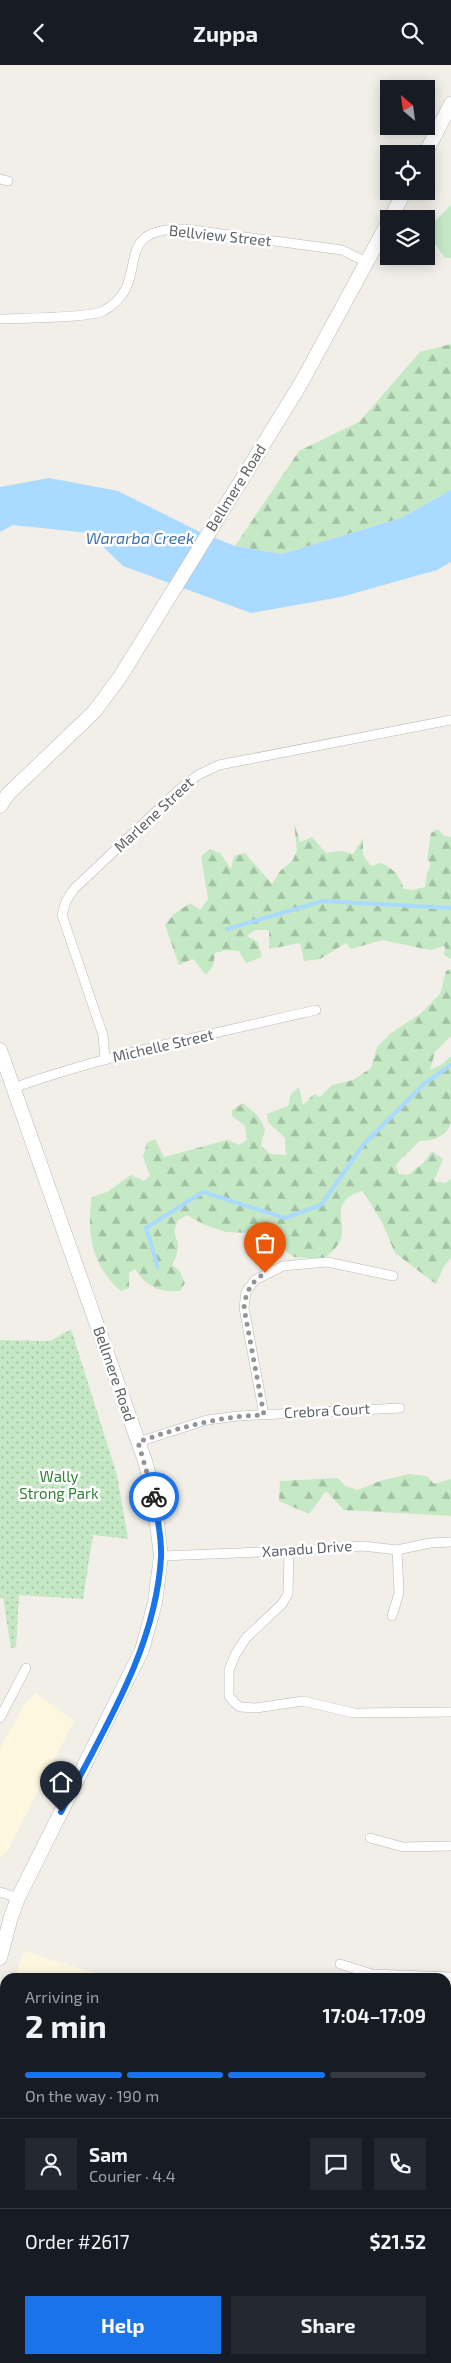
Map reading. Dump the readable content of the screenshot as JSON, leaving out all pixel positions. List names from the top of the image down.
{
  "streets": {
    "main road": ["Bellmere Road"],
    "street": [
      "Bellview Street",
      "Marlene Street",
      "Michelle Street",
      "Crebra Court",
      "Xanadu Drive"
    ]
  },
  "crossings": [
    ["Bellview Street", "Bellmere Road"],
    ["Bellmere Road", "Michelle Street"],
    ["Bellmere Road", "Crebra Court"],
    ["Bellmere Road", "Xanadu Drive"],
    ["Marlene Street", "Michelle Street"]
  ],
  "water": ["Wararba Creek"],
  "parks": ["Wally Strong Park"],
  "north": "top left",
  "page": {
    "header": "Zuppa",
    "heading": ["2 min", "Arriving in", "17:04–17:09"],
    "panel": [
      "Sam",
      "Courier · 4.4",
      "Order #2617",
      "$21.52"
    ],
    "bar": "On the way · 190 m",
    "buttons": ["Help", "Share"]
  }
}
